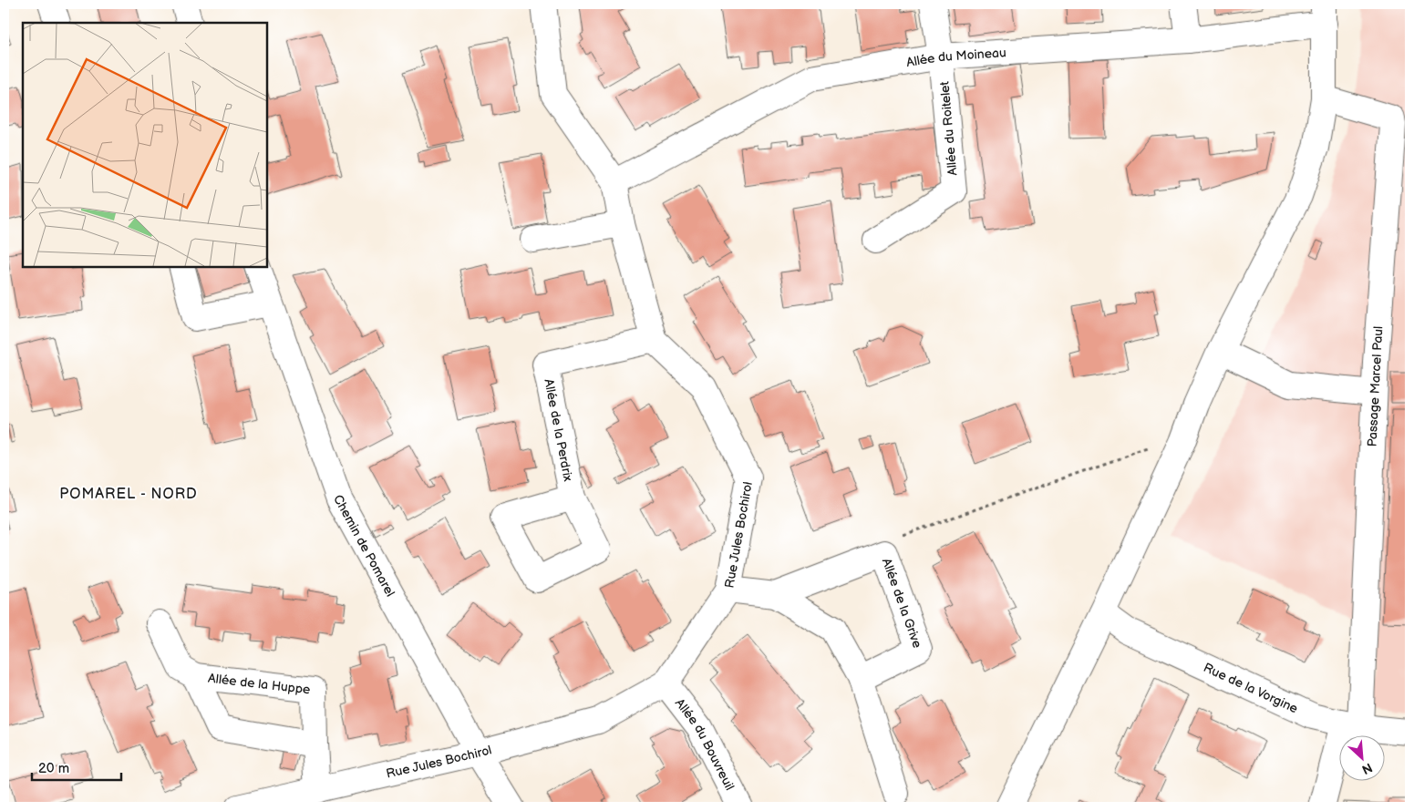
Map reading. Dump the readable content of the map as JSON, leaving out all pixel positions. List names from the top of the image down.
{
  "streets": {
    "street": [
      "Allée du Moineau",
      "Allée du Roitelet",
      "Passage Marcel Paul",
      "Allée de la Perdrix",
      "Rue Jules Bochirol",
      "Chemin de Pomarel",
      "Allée de la Grive",
      "Allée de la Huppe",
      "Rue de la Vorgine",
      "Allée du Bouvreuil"
    ]
  },
  "crossings": [
    ["Allée du Moineau", "Allée du Roitelet"],
    ["Passage Marcel Paul", "Rue de la Vorgine"],
    ["Allée de la Perdrix", "Rue Jules Bochirol"],
    ["Rue Jules Bochirol", "Chemin de Pomarel"],
    ["Rue Jules Bochirol", "Allée de la Grive"],
    ["Rue Jules Bochirol", "Allée de la Huppe"],
    ["Rue Jules Bochirol", "Allée du Bouvreuil"]
  ],
  "districts": ["POMAREL - NORD"],
  "scale_bar": "20 m",
  "north": "bottom right"
}
